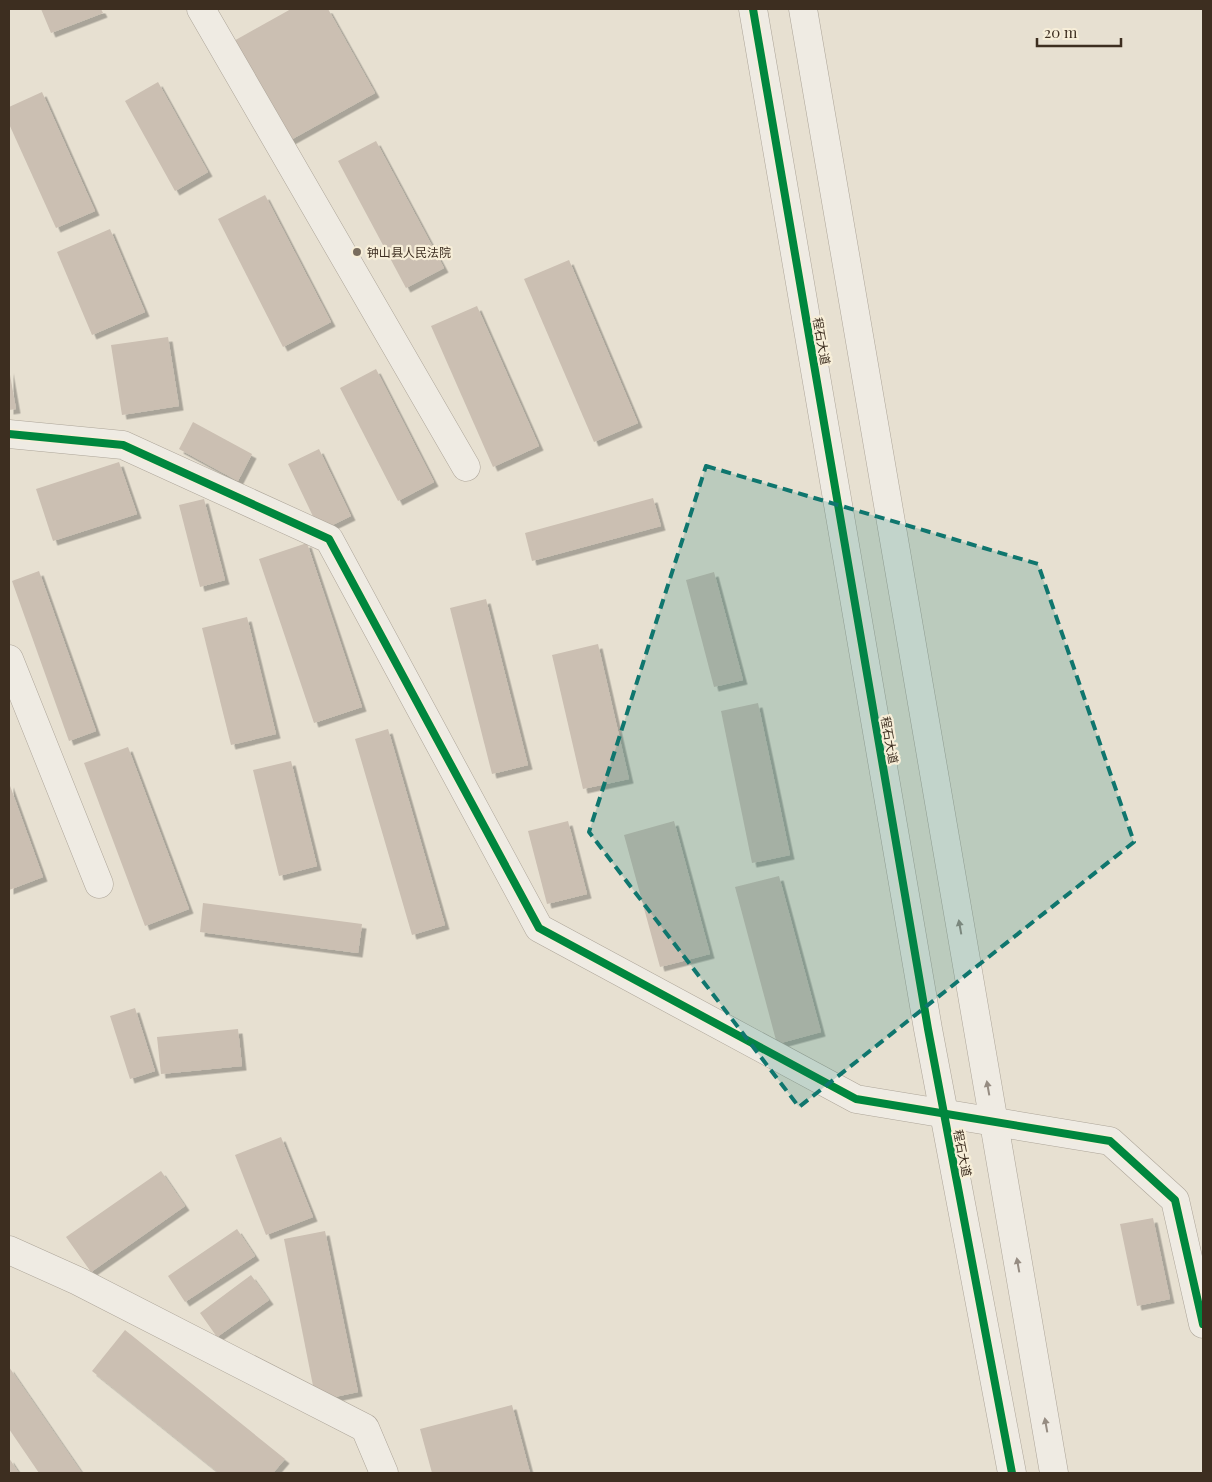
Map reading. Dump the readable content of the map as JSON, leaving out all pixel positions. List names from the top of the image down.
{
  "streets": {
    "street": ["程石大道"]
  },
  "places": ["钟山县人民法院"],
  "scale_bar": "20 m"
}
